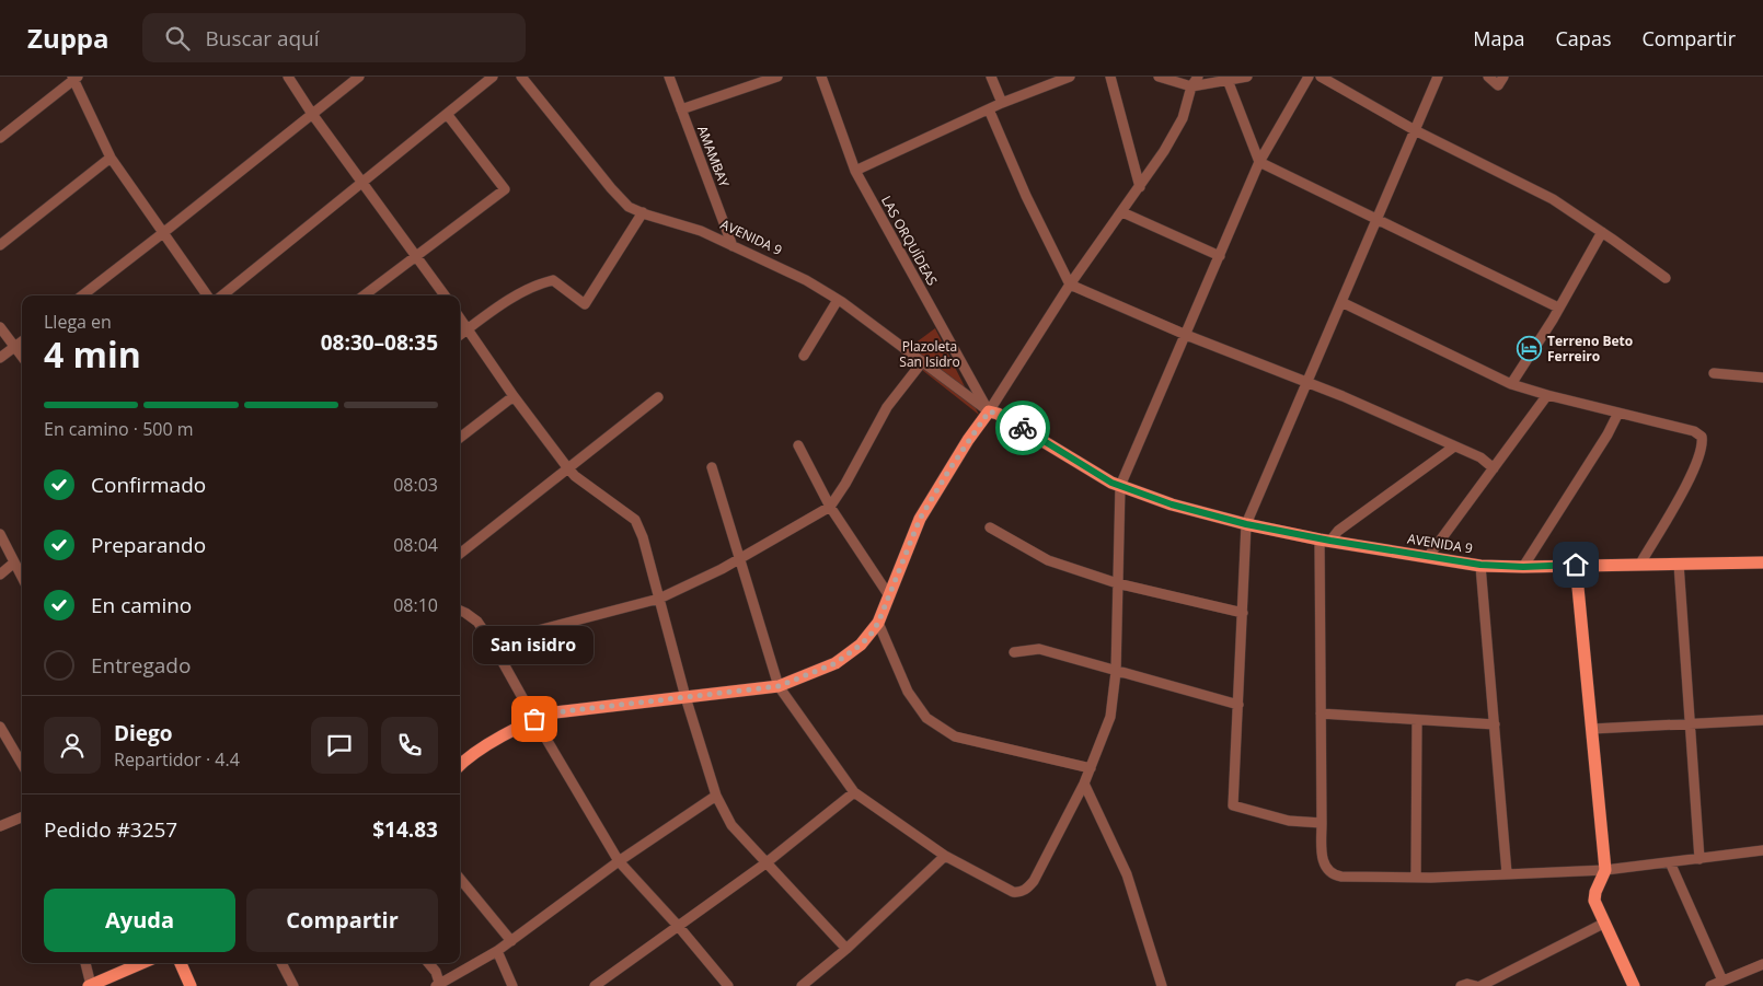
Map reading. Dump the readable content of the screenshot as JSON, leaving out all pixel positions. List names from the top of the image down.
{
  "streets": {
    "main road": ["AVENIDA 9"],
    "street": ["AMAMBAY", "LAS ORQUÍDEAS"]
  },
  "crossings": [
    ["AMAMBAY", "AVENIDA 9"],
    ["AVENIDA 9", "LAS ORQUÍDEAS"]
  ],
  "parks": ["Plazoleta San Isidro"],
  "places": {
    "hotel": ["Terreno Beto Ferreiro"],
    "other": ["San isidro"]
  },
  "page": {
    "header": "Zuppa",
    "search": "Buscar aquí",
    "nav": ["Mapa", "Capas", "Compartir"],
    "heading": ["4 min", "Llega en", "08:30–08:35"],
    "panel": [
      "Diego",
      "Repartidor · 4.4",
      "Pedido #3257",
      "$14.83"
    ],
    "bar": "En camino · 500 m",
    "list": [
      ["Confirmado", "08:03"],
      ["Preparando", "08:04"],
      ["En camino", "08:10"],
      "Entregado"
    ],
    "bubble": "San isidro",
    "buttons": ["Ayuda", "Compartir"]
  }
}
